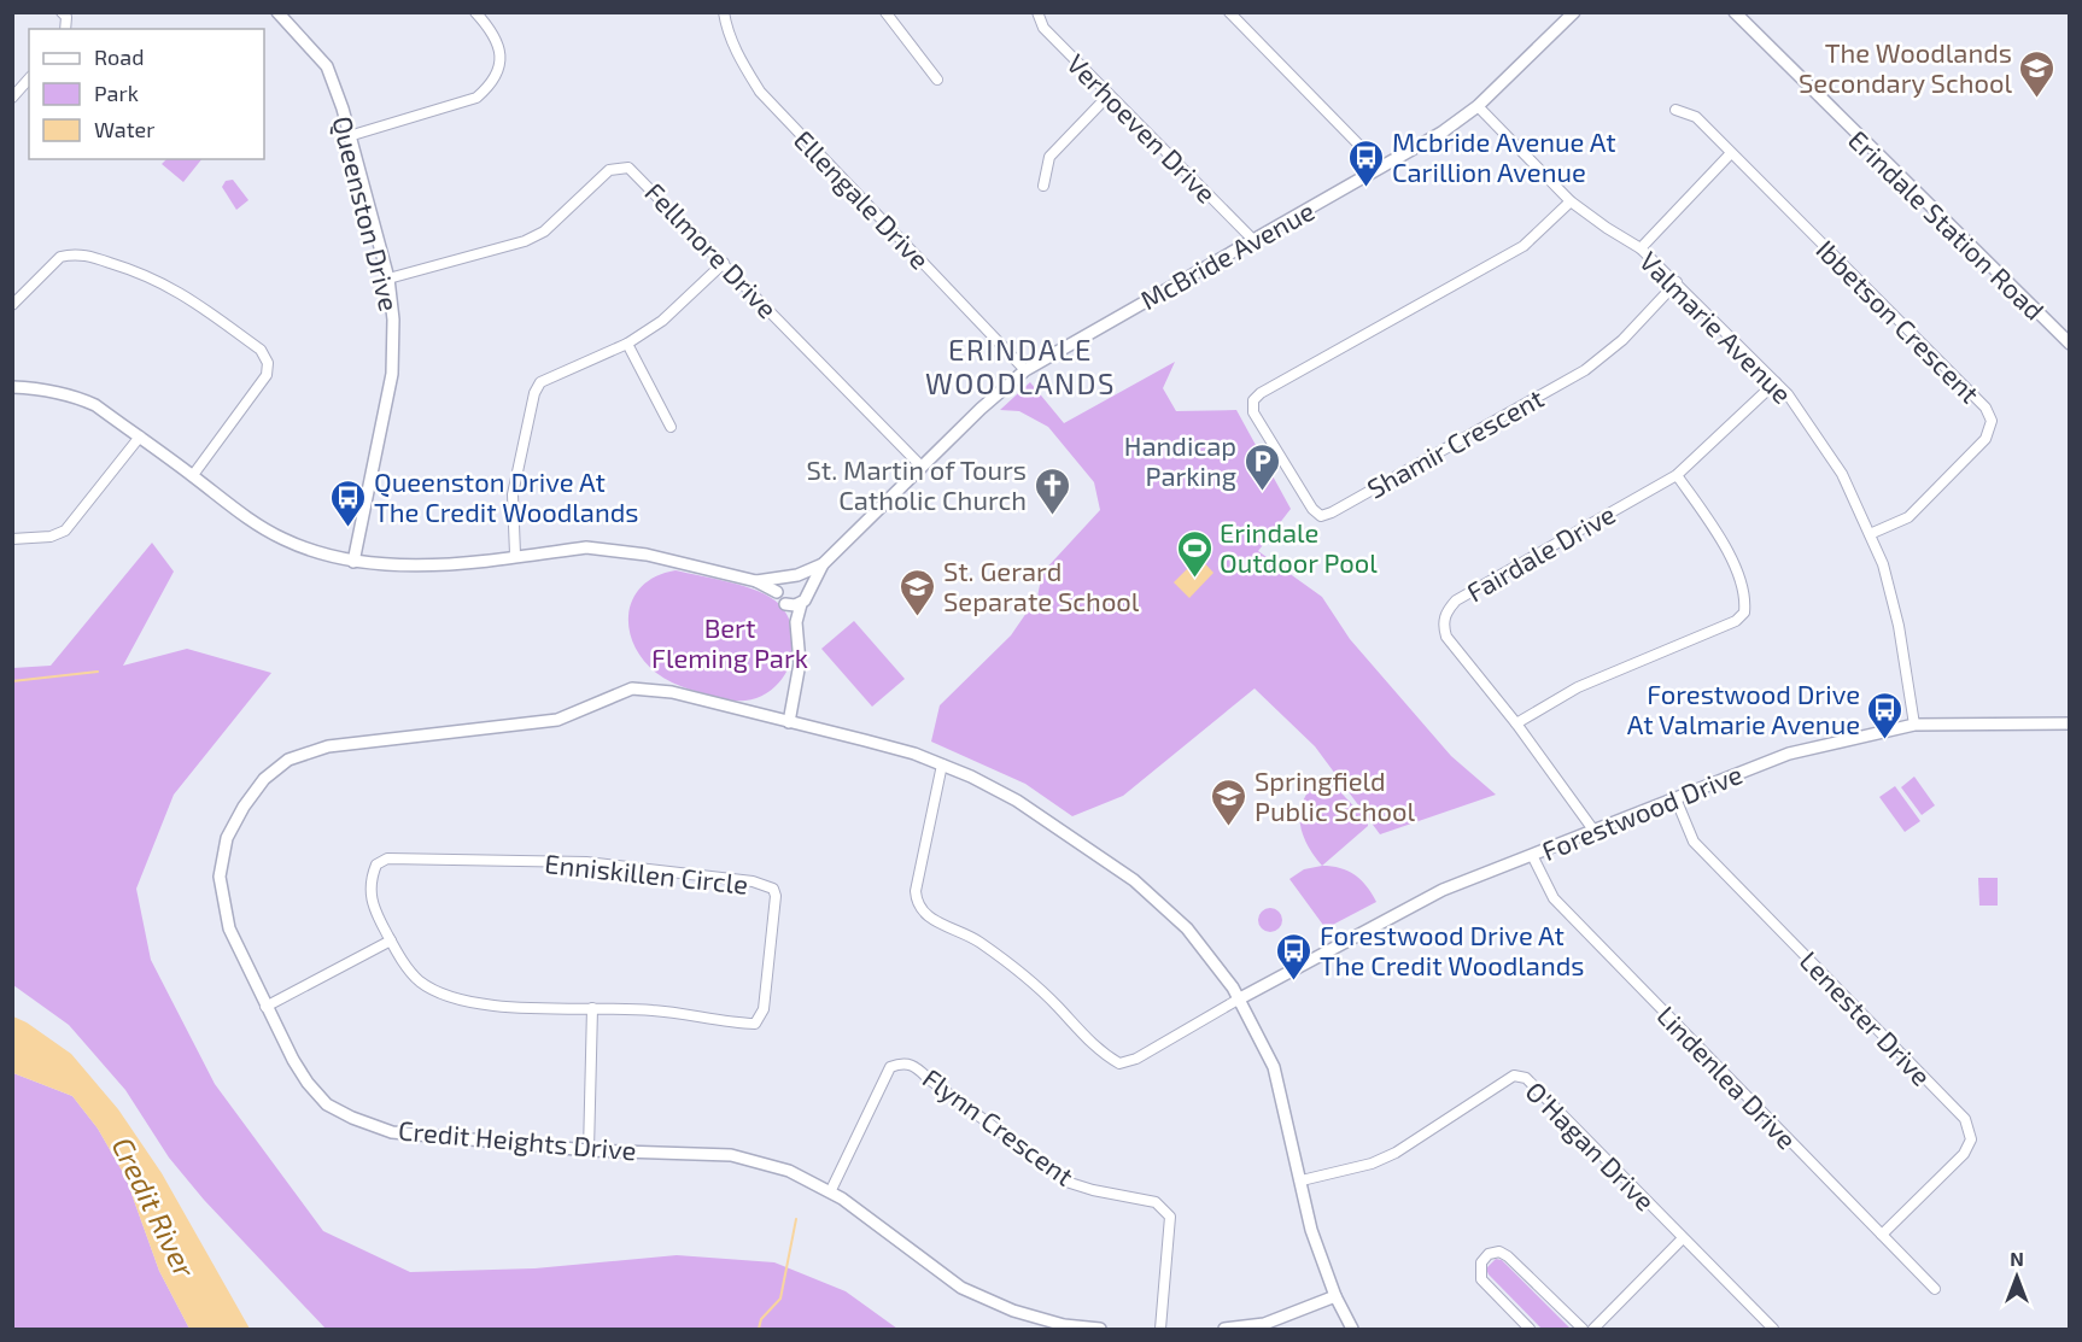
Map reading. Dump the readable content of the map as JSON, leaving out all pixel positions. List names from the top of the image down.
{
  "streets": {
    "street": [
      "Verhoeven Drive",
      "Ellengale Drive",
      "Queenston Drive",
      "Erindale Station Road",
      "Fellmore Drive",
      "McBride Avenue",
      "Ibbetson Crescent",
      "Valmarie Avenue",
      "Shamir Crescent",
      "Fairdale Drive",
      "Forestwood Drive",
      "Enniskillen Circle",
      "Lenester Drive",
      "Lindenlea Drive",
      "Flynn Crescent",
      "Credit Heights Drive",
      "O'Hagan Drive"
    ]
  },
  "crossings": [
    ["Verhoeven Drive", "McBride Avenue"],
    ["Ellengale Drive", "McBride Avenue"],
    ["Queenston Drive", "Fellmore Drive"],
    ["Fellmore Drive", "McBride Avenue"],
    ["McBride Avenue", "Valmarie Avenue"],
    ["Ibbetson Crescent", "Valmarie Avenue"],
    ["Valmarie Avenue", "Shamir Crescent"],
    ["Valmarie Avenue", "Fairdale Drive"],
    ["Valmarie Avenue", "Forestwood Drive"],
    ["Fairdale Drive", "Forestwood Drive"],
    ["Forestwood Drive", "Lenester Drive"],
    ["Forestwood Drive", "Lindenlea Drive"],
    ["Forestwood Drive", "Credit Heights Drive"],
    ["Lenester Drive", "Lindenlea Drive"],
    ["Flynn Crescent", "Credit Heights Drive"],
    ["Credit Heights Drive", "O'Hagan Drive"]
  ],
  "districts": ["ERINDALE WOODLANDS"],
  "water": ["Credit River"],
  "parks": ["Bert Fleming Park"],
  "places": {
    "school or university": ["The Woodlands Secondary School", "St. Gerard Separate School", "Springfield Public School"],
    "bus stop": [
      "Mcbride Avenue At Carillion Avenue",
      "Queenston Drive At The Credit Woodlands",
      "Forestwood Drive At Valmarie Avenue",
      "Forestwood Drive At The Credit Woodlands"
    ],
    "parking": ["Handicap Parking"],
    "church": ["St. Martin of Tours Catholic Church"],
    "sports": ["Erindale Outdoor Pool"]
  },
  "legend": ["Road", "Park", "Water"],
  "north": "top"
}
